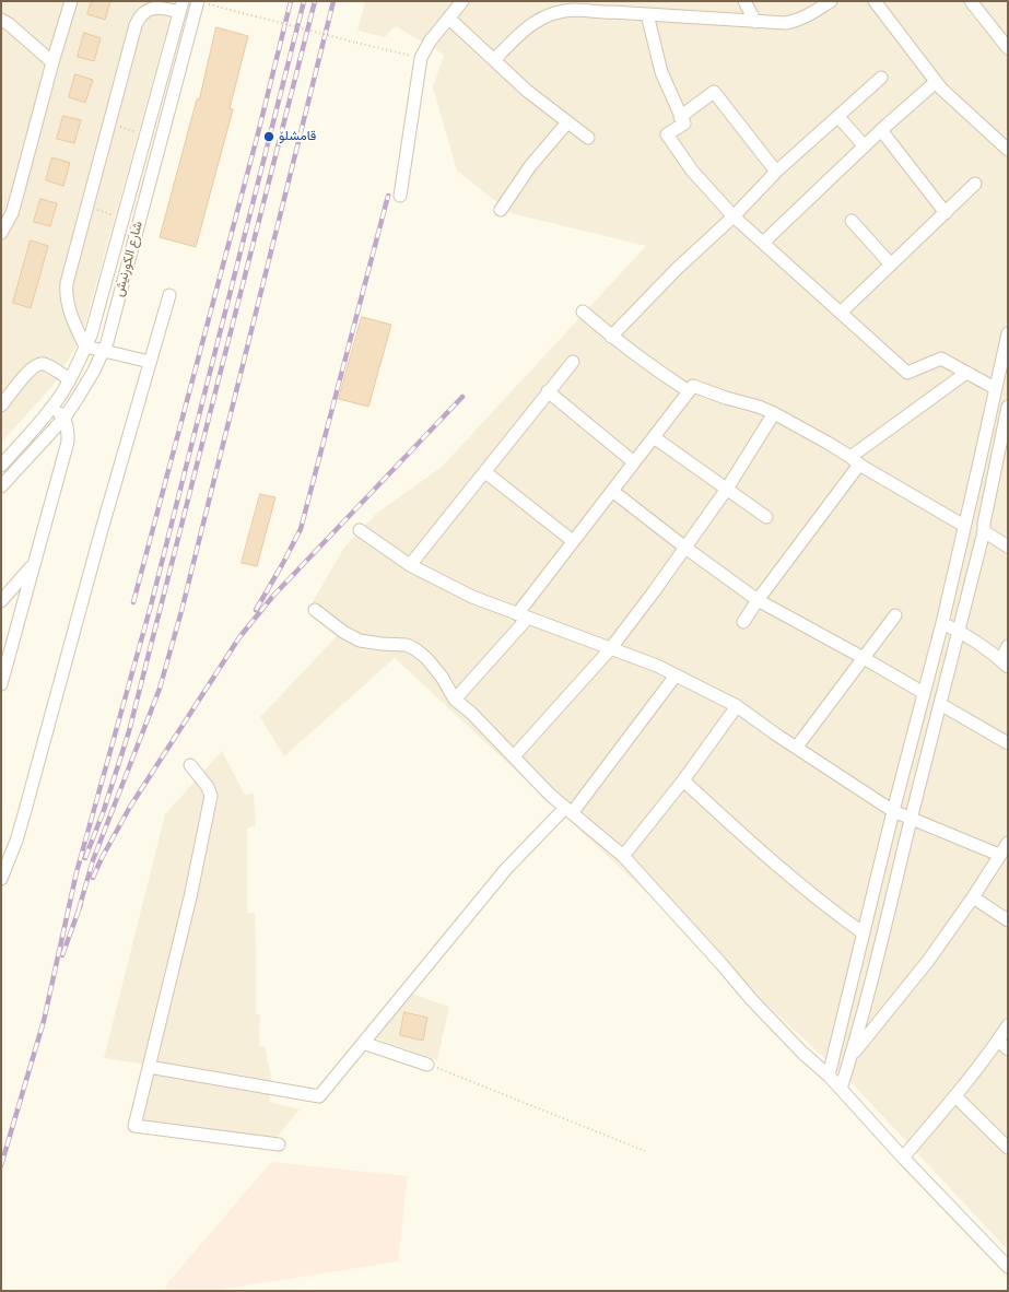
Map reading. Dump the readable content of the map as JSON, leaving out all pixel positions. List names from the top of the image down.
{
  "streets": {
    "street": ["شارع الكورنيش"]
  },
  "places": ["قامشلۆ"]
}
